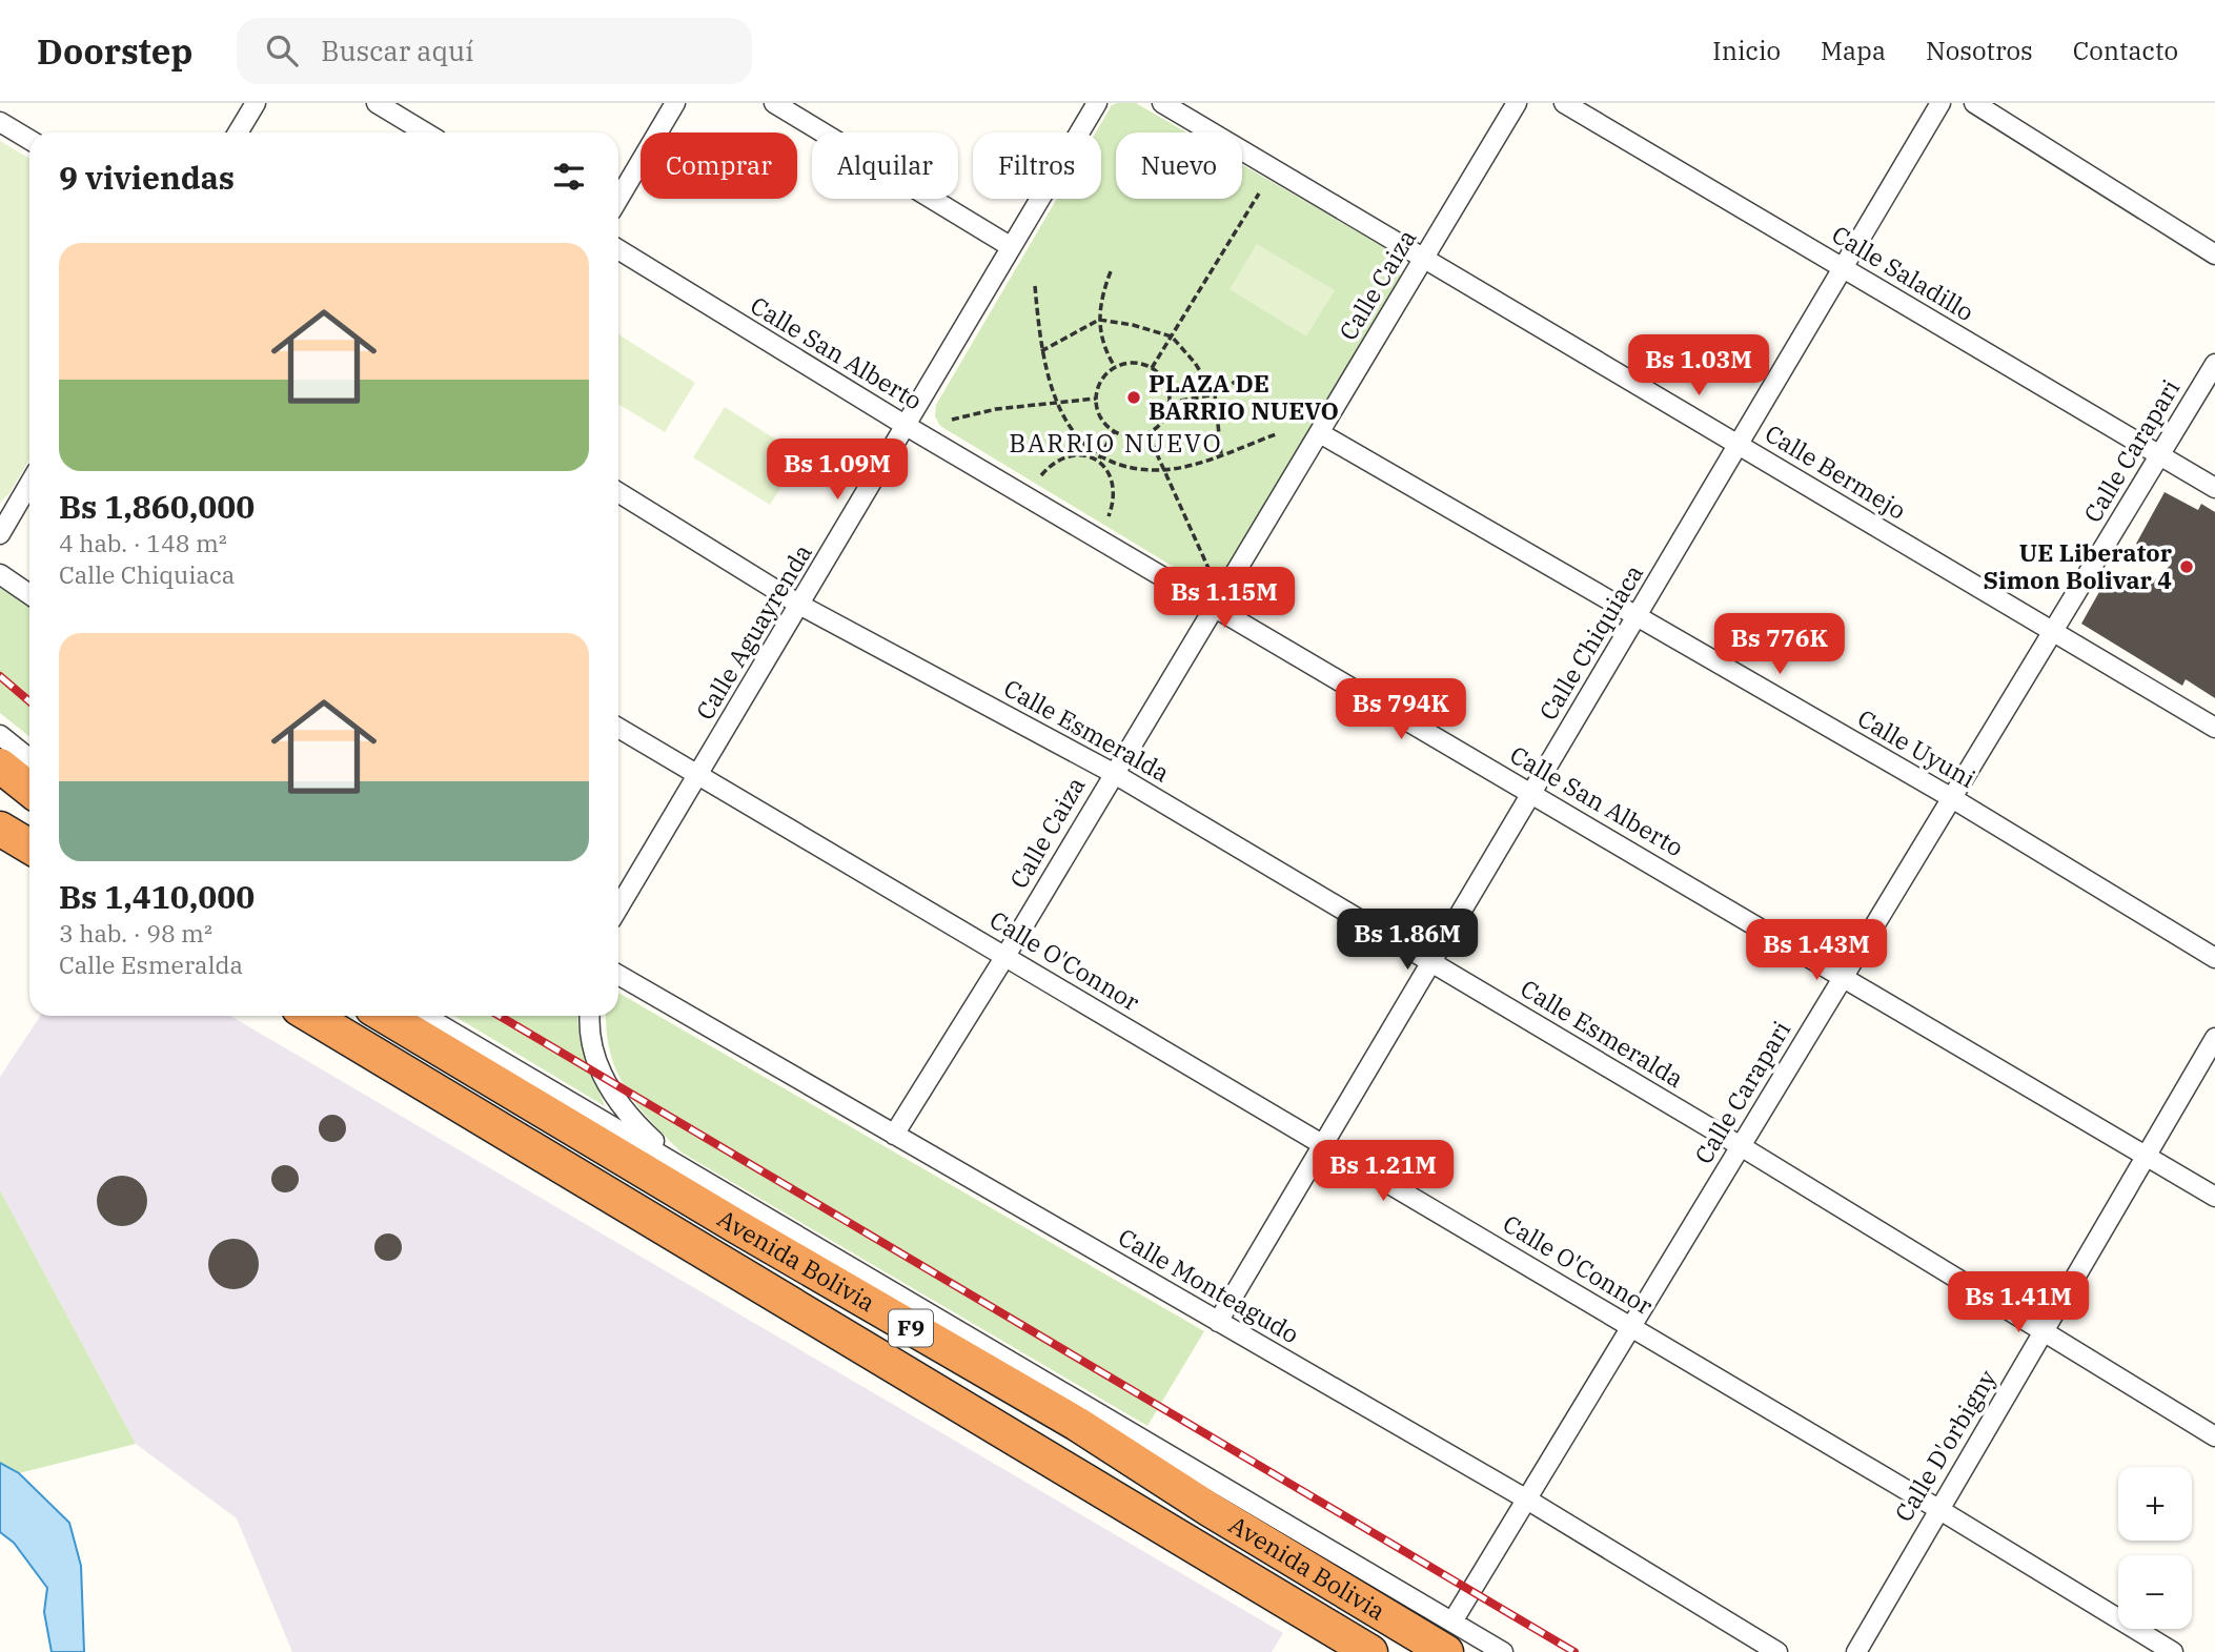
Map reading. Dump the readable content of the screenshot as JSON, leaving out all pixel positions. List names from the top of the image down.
{
  "streets": {
    "highway": ["Avenida Bolivia", "F9"],
    "street": [
      "Calle Saladillo",
      "Calle Caiza",
      "Calle San Alberto",
      "Calle Carapari",
      "Calle Bermejo",
      "Calle Aguayrenda",
      "Calle Chiquiaca",
      "Calle Esmeralda",
      "Calle Uyuni",
      "Calle O'Connor",
      "Calle Monteagudo",
      "Calle D'orbigny"
    ]
  },
  "crossings": [
    ["Calle Saladillo", "Calle Carapari"],
    ["Calle Saladillo", "Calle Chiquiaca"],
    ["Calle Caiza", "Calle San Alberto"],
    ["Calle Caiza", "Calle Bermejo"],
    ["Calle Caiza", "Calle Esmeralda"],
    ["Calle Caiza", "Calle Uyuni"],
    ["Calle Caiza", "Calle O'Connor"],
    ["Calle Caiza", "Calle Monteagudo"],
    ["Calle San Alberto", "Calle Carapari"],
    ["Calle San Alberto", "Calle Aguayrenda"],
    ["Calle San Alberto", "Calle Chiquiaca"],
    ["Calle San Alberto", "Calle D'orbigny"],
    ["Calle Carapari", "Calle Bermejo"],
    ["Calle Carapari", "Calle Esmeralda"],
    ["Calle Carapari", "Calle Uyuni"],
    ["Calle Carapari", "Calle O'Connor"],
    ["Calle Carapari", "Avenida Bolivia"],
    ["Calle Carapari", "Calle Monteagudo"],
    ["Calle Bermejo", "Calle Chiquiaca"],
    ["Calle Aguayrenda", "Calle Esmeralda"],
    ["Calle Aguayrenda", "Calle O'Connor"],
    ["Calle Chiquiaca", "Calle Esmeralda"],
    ["Calle Chiquiaca", "Calle Uyuni"],
    ["Calle Chiquiaca", "Calle O'Connor"],
    ["Calle Chiquiaca", "Calle Monteagudo"],
    ["Calle Esmeralda", "Calle D'orbigny"],
    ["Calle O'Connor", "Calle D'orbigny"]
  ],
  "districts": ["BARRIO NUEVO"],
  "places": ["PLAZA DE BARRIO NUEVO", "UE Liberator Simon Bolivar 4"],
  "page": {
    "header": "Doorstep",
    "search": "Buscar aquí",
    "nav": [
      "Inicio",
      "Mapa",
      "Nosotros",
      "Contacto"
    ],
    "chip": [
      "Comprar",
      "Alquilar",
      "Filtros",
      "Nuevo"
    ],
    "heading": "9 viviendas",
    "list": [
      {
        "name": "Bs 1,860,000",
        "note": "4 hab. · 148 m² · Calle Chiquiaca"
      },
      {
        "name": "Bs 1,410,000",
        "note": "3 hab. · 98 m² · Calle Esmeralda"
      }
    ],
    "price": [
      "Bs 1.03M",
      "Bs 1.09M",
      "Bs 1.15M",
      "Bs 776K",
      "Bs 794K",
      "Bs 1.86M",
      "Bs 1.43M",
      "Bs 1.21M",
      "Bs 1.41M"
    ],
    "map_buttons": ["+", "−"]
  }
}
